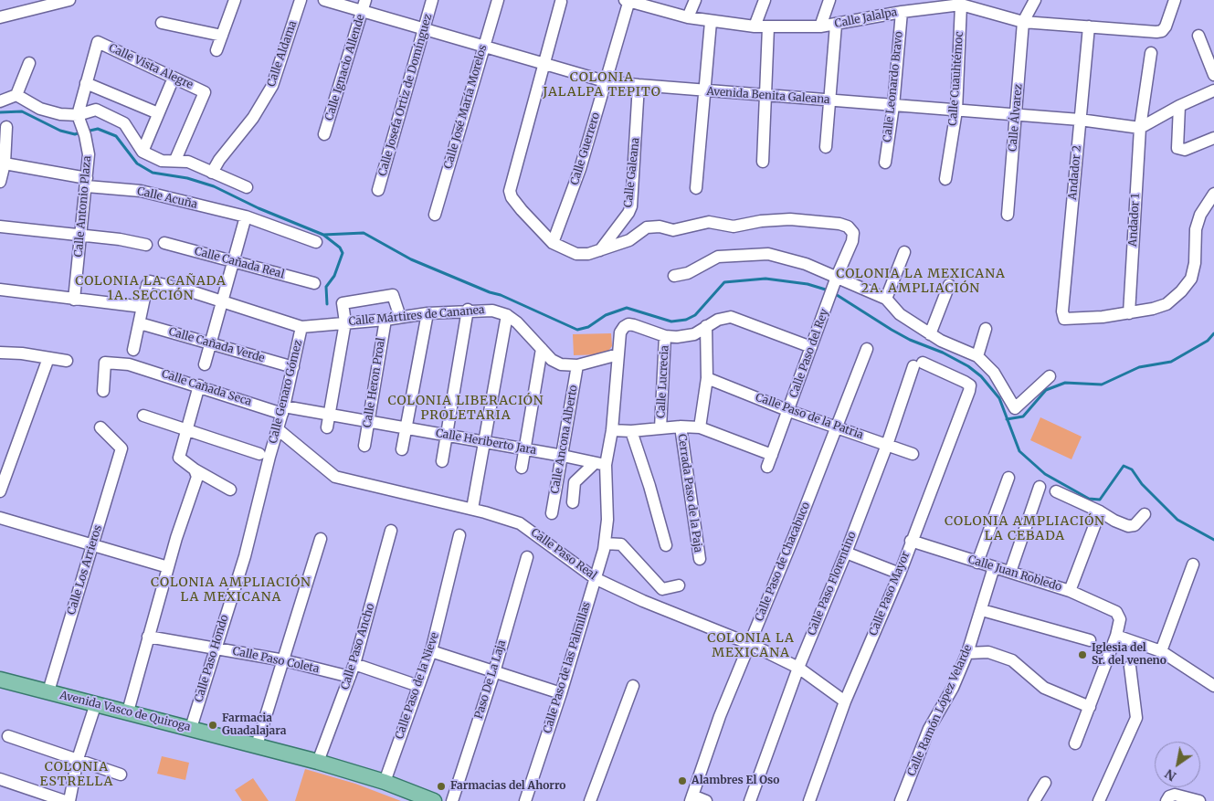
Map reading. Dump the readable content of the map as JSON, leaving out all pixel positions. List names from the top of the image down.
{
  "streets": {
    "main road": ["Avenida Vasco de Quiroga"],
    "street": [
      "Calle Jalalpa",
      "Calle Aldama",
      "Calle Vista Alegre",
      "Calle Ignacio Allende",
      "Calle Cuauhtémoc",
      "Calle Leonardo Bravo",
      "Calle Josefa Ortiz de Domínguez",
      "Avenida Benita Galeana",
      "Calle José María Morelos",
      "Calle Álvarez",
      "Calle Guerrero",
      "Calle Galeana",
      "Andador 2",
      "Calle Acuña",
      "Calle Antonio Plaza",
      "Andador 1",
      "Calle Cañada Real",
      "Calle Mártires de Cananea",
      "Calle Cañada Verde",
      "Calle Paso del Rey",
      "Calle Lucrecia",
      "Calle Heron Proal",
      "Calle Cañada Seca",
      "Calle Genaro Gómez",
      "Calle Paso de la Patria",
      "Calle Ancona Alberto",
      "Calle Heriberto Jara",
      "Cerrada Paso de la Paja",
      "Calle Paso Real",
      "Calle Paso de Chacabuco",
      "Calle Los Arrieros",
      "Calle Juan Robledo",
      "Calle Paso Florentino",
      "Calle Paso Mayor",
      "Calle Paso Ancho",
      "Calle Paso Hondo",
      "Calle Paso Coleta",
      "Calle Paso de las Palmillas",
      "Paso De La Laja",
      "Calle Paso de la Nieve",
      "Calle Ramón López Velarde"
    ]
  },
  "crossings": [
    ["Calle Jalalpa", "Calle Cuauhtémoc"],
    ["Calle Jalalpa", "Calle Leonardo Bravo"],
    ["Calle Jalalpa", "Calle Álvarez"],
    ["Calle Jalalpa", "Calle Guerrero"],
    ["Calle Jalalpa", "Andador 2"],
    ["Calle Vista Alegre", "Calle Antonio Plaza"],
    ["Calle Ignacio Allende", "Avenida Benita Galeana"],
    ["Calle Cuauhtémoc", "Avenida Benita Galeana"],
    ["Calle Leonardo Bravo", "Avenida Benita Galeana"],
    ["Calle Josefa Ortiz de Domínguez", "Avenida Benita Galeana"],
    ["Avenida Benita Galeana", "Calle José María Morelos"],
    ["Avenida Benita Galeana", "Calle Álvarez"],
    ["Avenida Benita Galeana", "Calle Guerrero"],
    ["Avenida Benita Galeana", "Calle Galeana"],
    ["Avenida Benita Galeana", "Andador 2"],
    ["Avenida Benita Galeana", "Andador 1"],
    ["Calle Galeana", "Calle Paso del Rey"],
    ["Andador 2", "Andador 1"],
    ["Calle Acuña", "Calle Antonio Plaza"],
    ["Calle Mártires de Cananea", "Calle Heron Proal"],
    ["Calle Mártires de Cananea", "Calle Genaro Gómez"],
    ["Calle Cañada Verde", "Calle Genaro Gómez"],
    ["Calle Paso del Rey", "Calle Paso de la Patria"],
    ["Calle Lucrecia", "Calle Paso de las Palmillas"],
    ["Calle Heron Proal", "Calle Heriberto Jara"],
    ["Calle Cañada Seca", "Calle Genaro Gómez"],
    ["Calle Cañada Seca", "Calle Heriberto Jara"],
    ["Calle Genaro Gómez", "Calle Heriberto Jara"],
    ["Calle Genaro Gómez", "Calle Paso Real"],
    ["Calle Genaro Gómez", "Calle Paso Hondo"],
    ["Calle Paso de la Patria", "Calle Paso de Chacabuco"],
    ["Calle Paso de la Patria", "Calle Paso Florentino"],
    ["Calle Ancona Alberto", "Calle Heriberto Jara"],
    ["Calle Heriberto Jara", "Calle Paso de las Palmillas"],
    ["Calle Paso Real", "Calle Paso de Chacabuco"],
    ["Calle Paso Real", "Calle Paso Florentino"],
    ["Calle Paso Real", "Calle Paso Mayor"],
    ["Calle Paso Real", "Calle Paso de las Palmillas"],
    ["Calle Los Arrieros", "Avenida Vasco de Quiroga"],
    ["Calle Juan Robledo", "Calle Paso Mayor"],
    ["Calle Juan Robledo", "Calle Ramón López Velarde"],
    ["Calle Paso Florentino", "Calle Paso Mayor"],
    ["Calle Paso Ancho", "Calle Paso Coleta"],
    ["Calle Paso Ancho", "Avenida Vasco de Quiroga"],
    ["Calle Paso Hondo", "Calle Paso Coleta"],
    ["Calle Paso Hondo", "Avenida Vasco de Quiroga"],
    ["Calle Paso de la Nieve", "Avenida Vasco de Quiroga"]
  ],
  "districts": [
    "COLONIA JALALPA TEPITO",
    "COLONIA LA MEXICANA 2A. AMPLIACIÓN",
    "COLONIA LA CAÑADA 1A. SECCIÓN",
    "COLONIA LIBERACIÓN PROLETARIA",
    "COLONIA AMPLIACIÓN LA CEBADA",
    "COLONIA AMPLIACIÓN LA MEXICANA",
    "COLONIA LA MEXICANA",
    "COLONIA ESTRELLA"
  ],
  "places": [
    "Iglesia del Sr. del veneno",
    "Farmacia Guadalajara",
    "Alambres El Oso",
    "Farmacias del Ahorro"
  ],
  "north": "bottom left"
}
